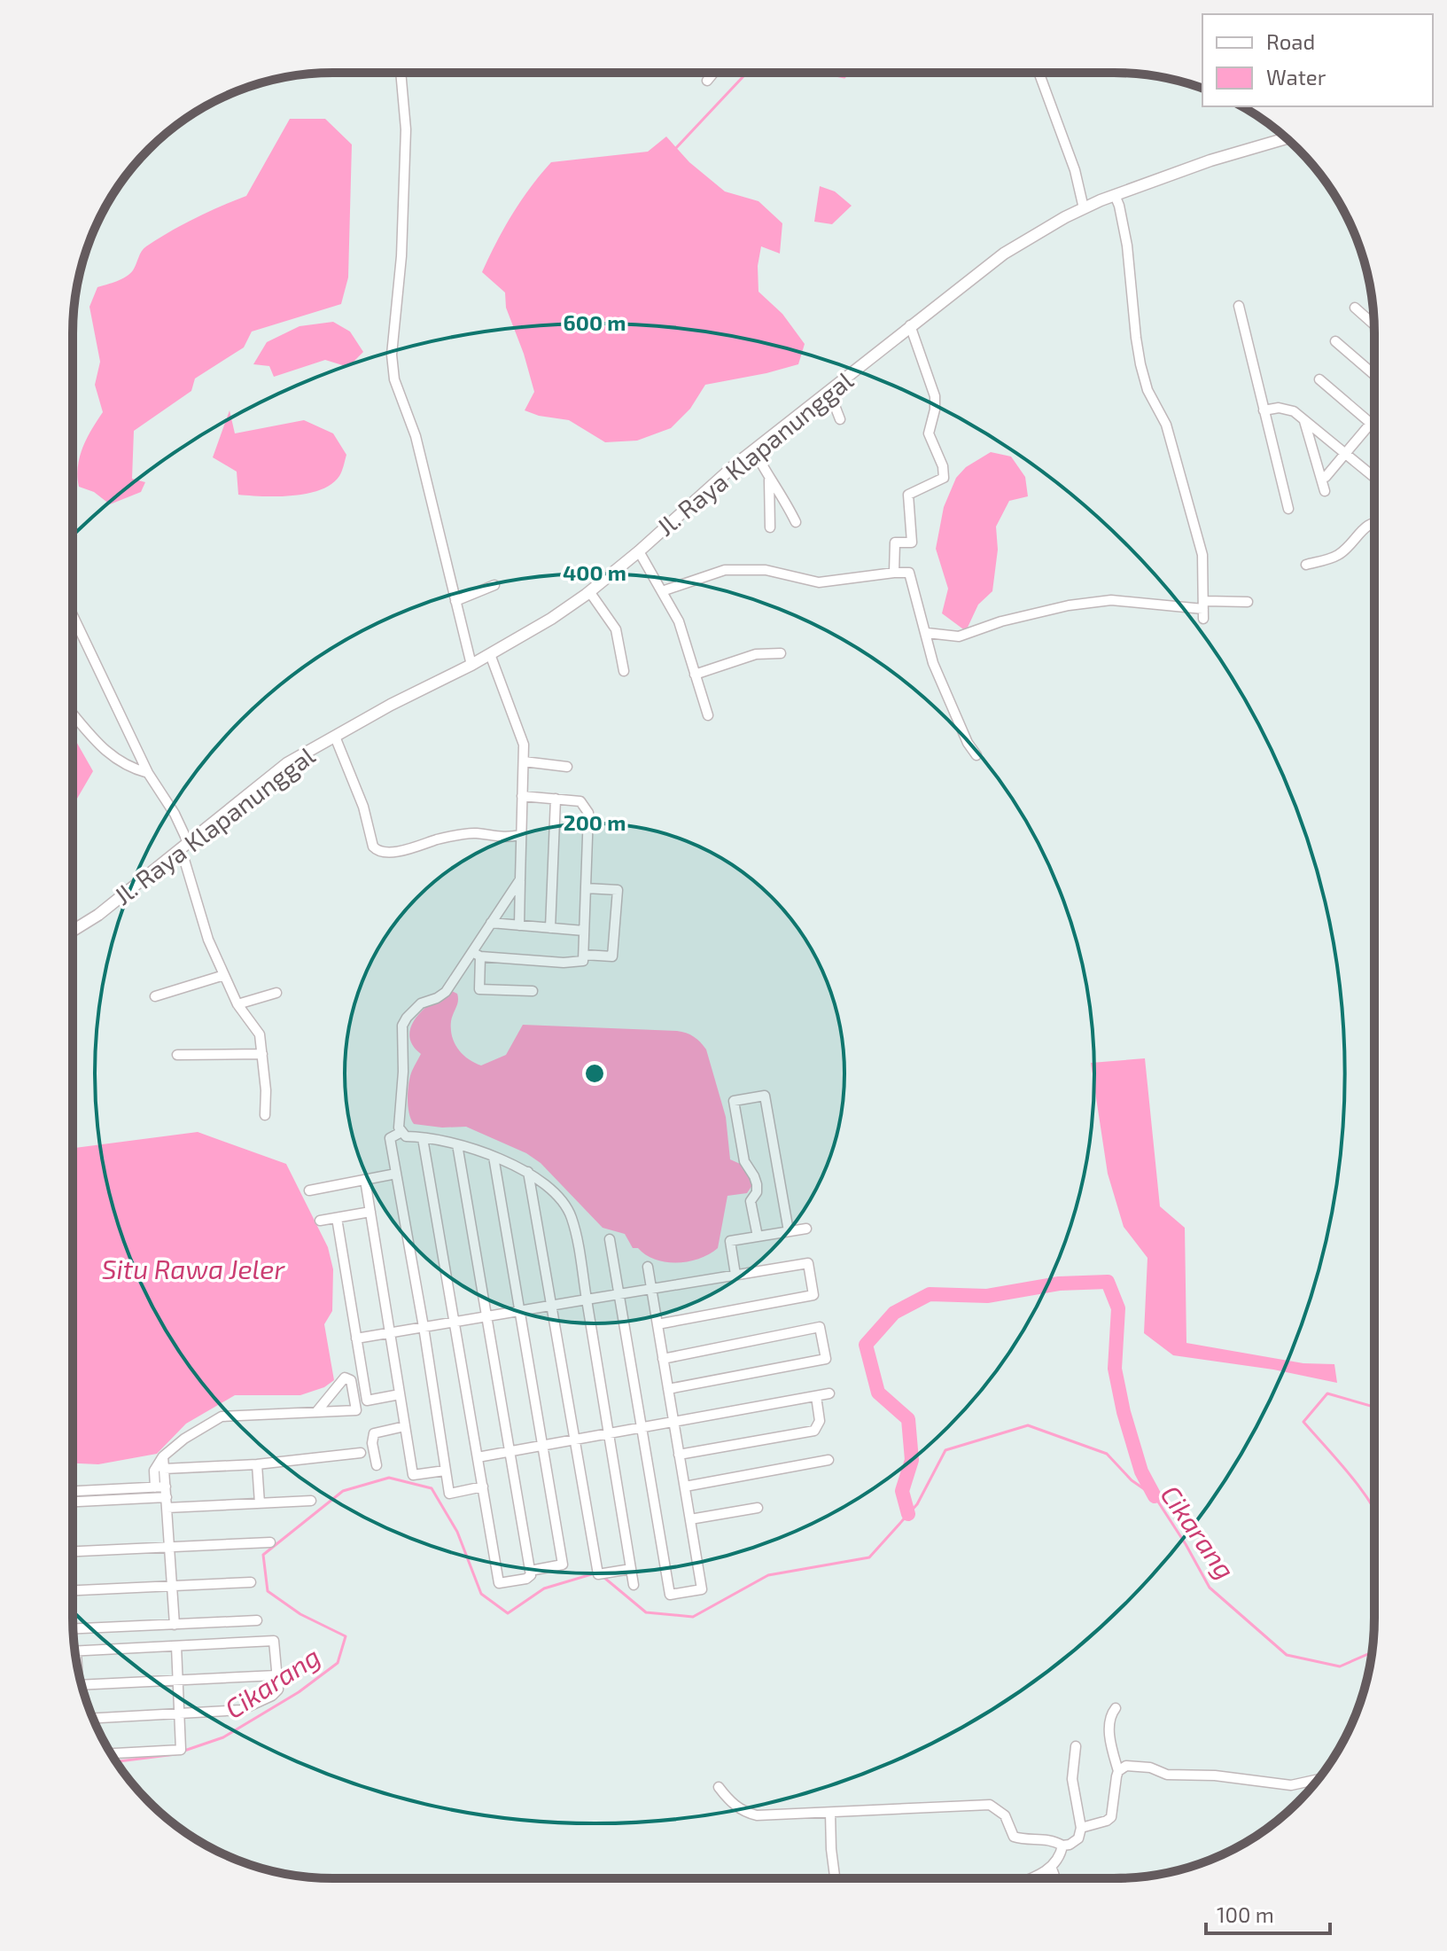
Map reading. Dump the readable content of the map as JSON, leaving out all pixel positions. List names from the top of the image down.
{
  "streets": {
    "street": ["Jl. Raya Klapanunggal"]
  },
  "water": ["Situ Rawa Jeler", "Cikarang"],
  "legend": ["Road", "Water"],
  "scale_bar": "100 m",
  "rings": ["600 m", "400 m", "200 m"]
}
